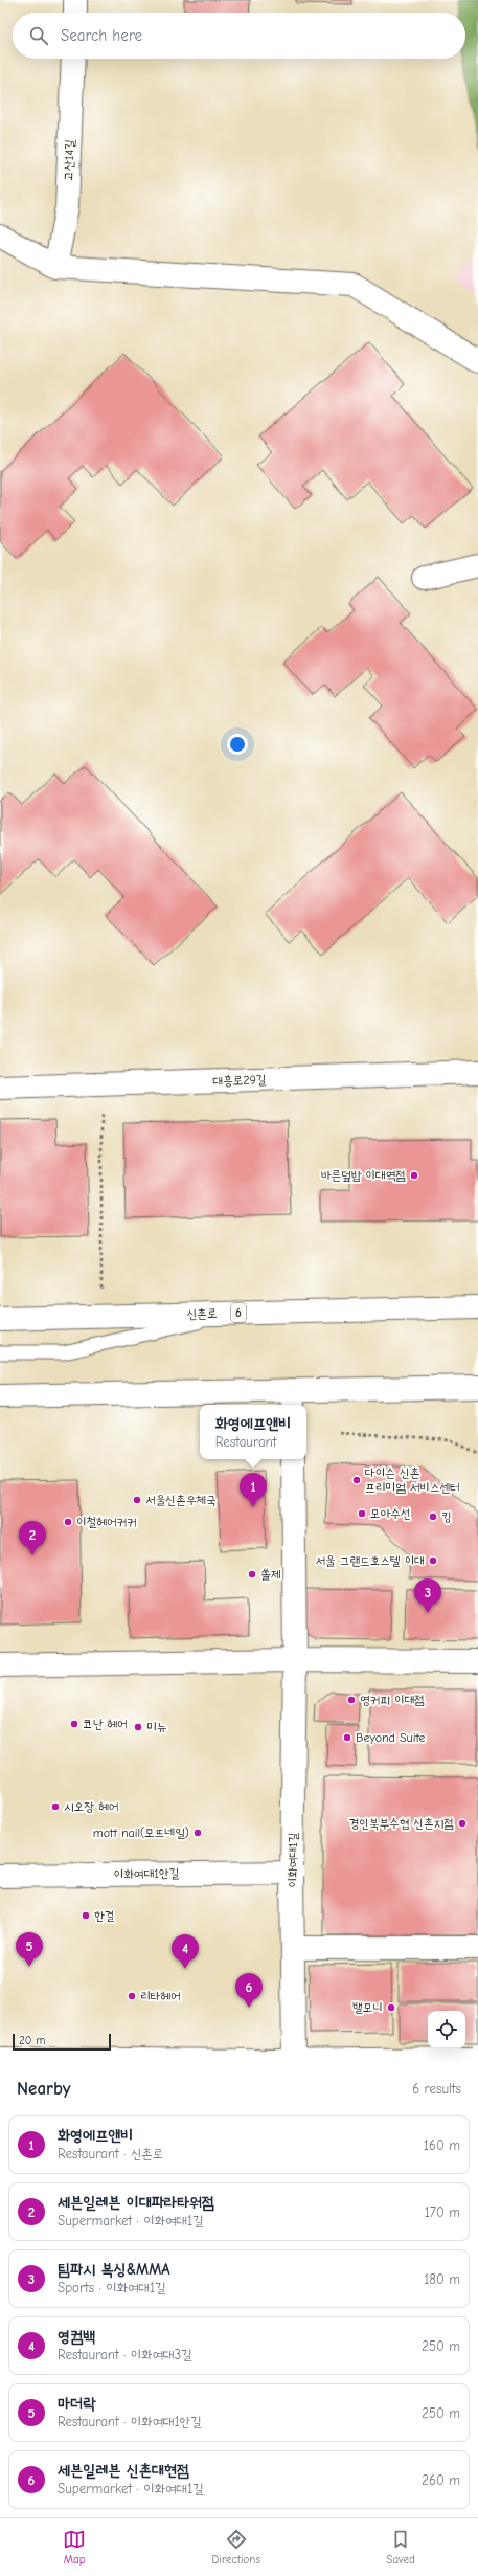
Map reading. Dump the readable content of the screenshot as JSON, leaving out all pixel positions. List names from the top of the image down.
{
  "streets": {
    "street": [
      "고산14길",
      "대흥로29길",
      "6",
      "신촌로",
      "이화여대1길",
      "이화여대1안길"
    ]
  },
  "crossings": [
    ["이화여대1길", "이화여대1안길"]
  ],
  "places": [
    "바른덮밥 이대역점",
    "다이슨 신촌 프리미엄 서비스센터",
    "서울신촌우체국",
    "모아수선",
    "킹",
    "이철헤어커커",
    "서울 그랜드호스텔 이대",
    "쏠제",
    "영커피 이대점",
    "코난 헤어",
    "미뉴",
    "Beyond Suite",
    "시오장 헤어",
    "경인북부수협 신촌지점",
    "mott nail(모뜨네일)",
    "한결",
    "리타헤어",
    "밸모니"
  ],
  "scale_bar": "20 m",
  "page": {
    "search": "Search here",
    "popup": ["화영에프앤비", "Restaurant"],
    "pins": [
      "1",
      "2",
      "3",
      "5",
      "4",
      "6"
    ],
    "scale": "20 m",
    "heading": ["Nearby", "6 results"],
    "list": [
      {
        "mark": "1",
        "name": "화영에프앤비",
        "note": "Restaurant · 신촌로",
        "value": "160 m"
      },
      {
        "mark": "2",
        "name": "세븐일레븐 이대파라타워점",
        "note": "Supermarket · 이화여대1길",
        "value": "170 m"
      },
      {
        "mark": "3",
        "name": "팀파시 복싱&MMA",
        "note": "Sports · 이화여대1길",
        "value": "180 m"
      },
      {
        "mark": "4",
        "name": "영컴백",
        "note": "Restaurant · 이화여대3길",
        "value": "250 m"
      },
      {
        "mark": "5",
        "name": "마더락",
        "note": "Restaurant · 이화여대1안길",
        "value": "250 m"
      },
      {
        "mark": "6",
        "name": "세븐일레븐 신촌대현점",
        "note": "Supermarket · 이화여대1길",
        "value": "260 m"
      }
    ],
    "nav": ["Map", "Directions", "Saved"]
  }
}
